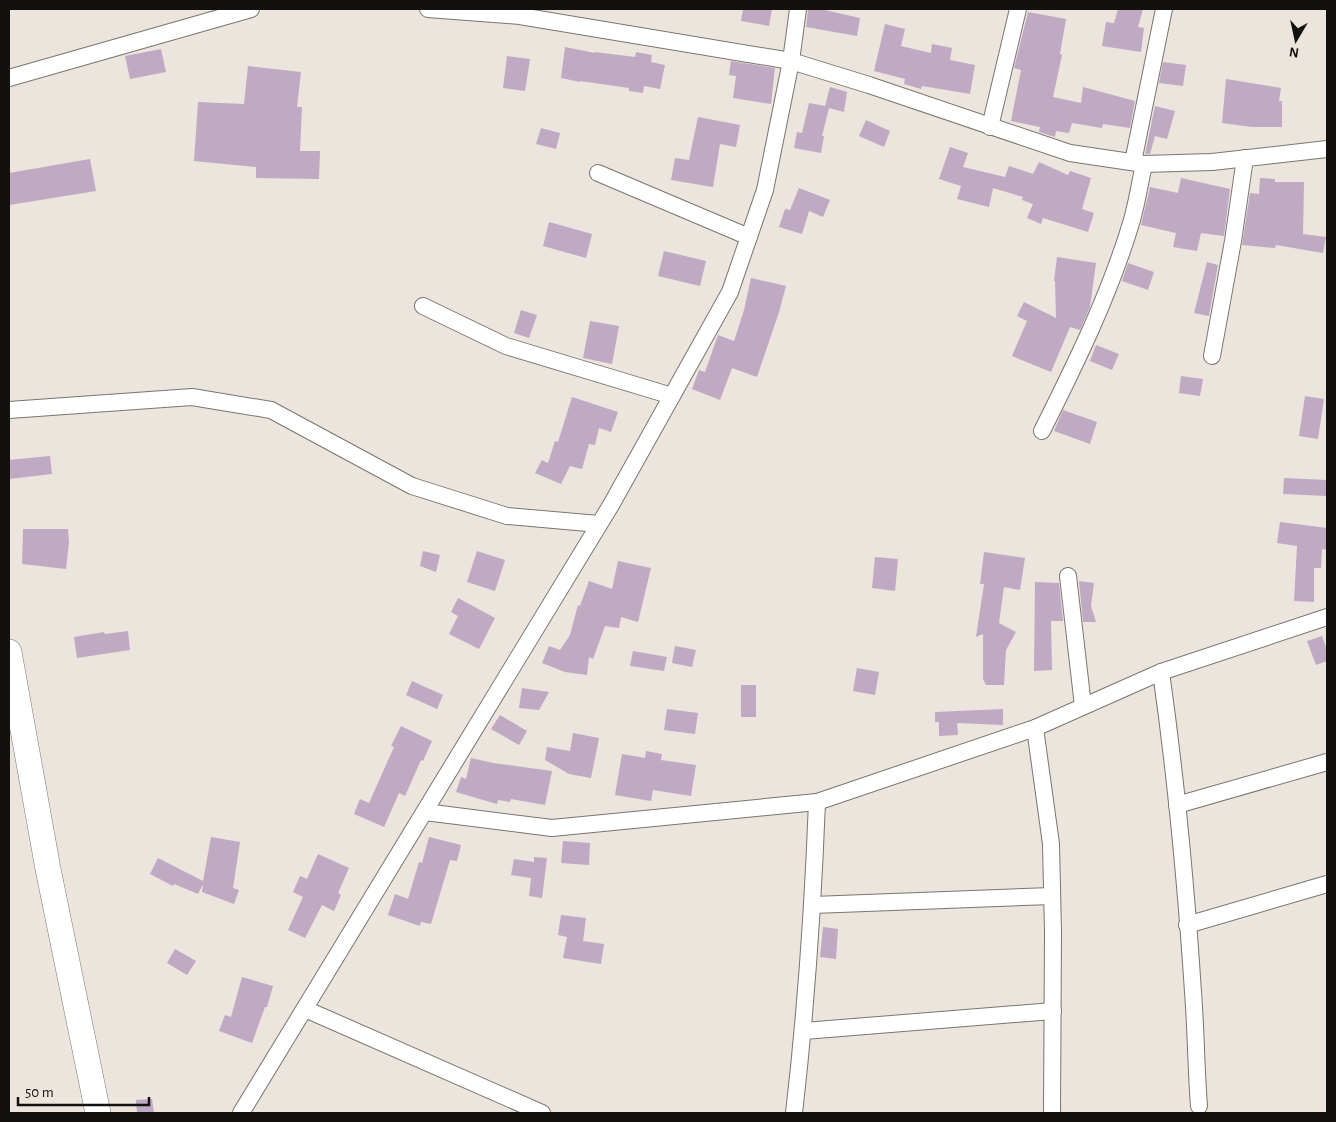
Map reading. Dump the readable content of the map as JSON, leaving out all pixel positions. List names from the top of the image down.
{
  "scale_bar": "50 m",
  "north": "bottom"
}
